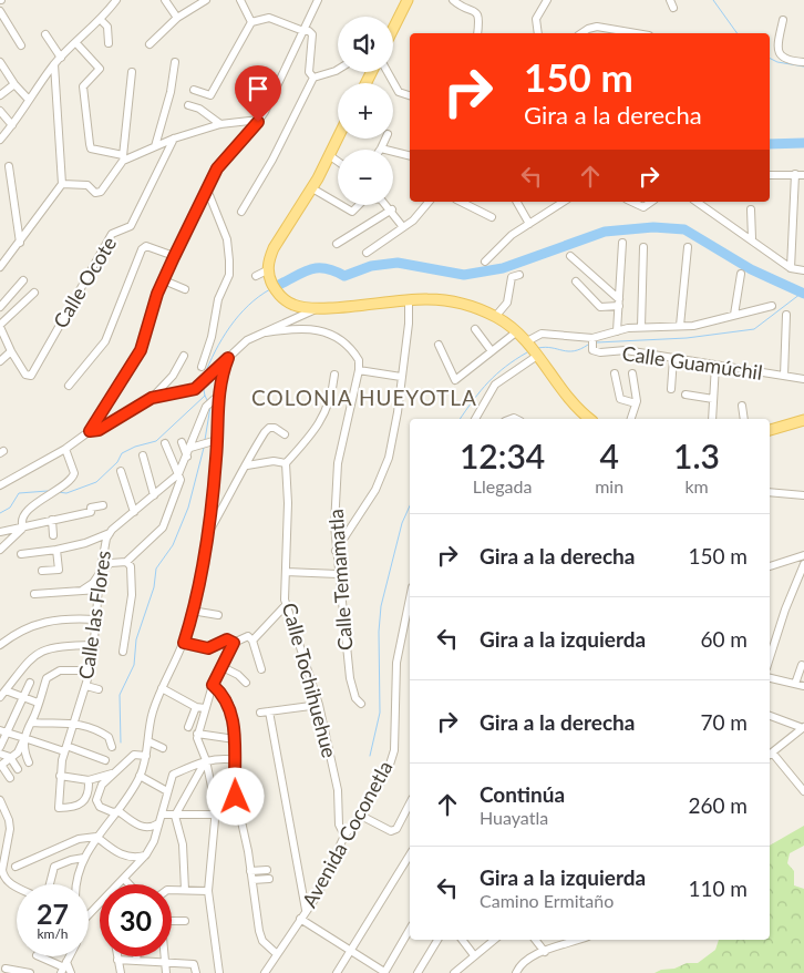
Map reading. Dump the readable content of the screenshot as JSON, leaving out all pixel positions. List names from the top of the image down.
{
  "streets": {
    "street": [
      "Calle Ocote",
      "Calle Guamúchil",
      "Calle Temamatla",
      "Calle las Flores",
      "Calle Tochihuehue",
      "Avenida Coconetla"
    ]
  },
  "crossings": [
    ["Calle Tochihuehue", "Avenida Coconetla"]
  ],
  "districts": ["COLONIA HUEYOTLA"],
  "page": {
    "map_buttons": ["+", "−"],
    "turn": ["150 m", "Gira a la derecha"],
    "eta": [
      "12:34",
      "Llegada",
      "4",
      "min",
      "1.3",
      "km"
    ],
    "list": [
      {
        "name": "Gira a la derecha",
        "value": "150 m"
      },
      {
        "name": "Gira a la izquierda",
        "value": "60 m"
      },
      {
        "name": "Gira a la derecha",
        "value": "70 m"
      },
      {
        "name": "Continúa",
        "note": "Huayatla",
        "value": "260 m"
      },
      {
        "name": "Gira a la izquierda",
        "note": "Camino Ermitaño",
        "value": "110 m"
      }
    ],
    "speed": "27 km/h",
    "limit": "30"
  }
}
